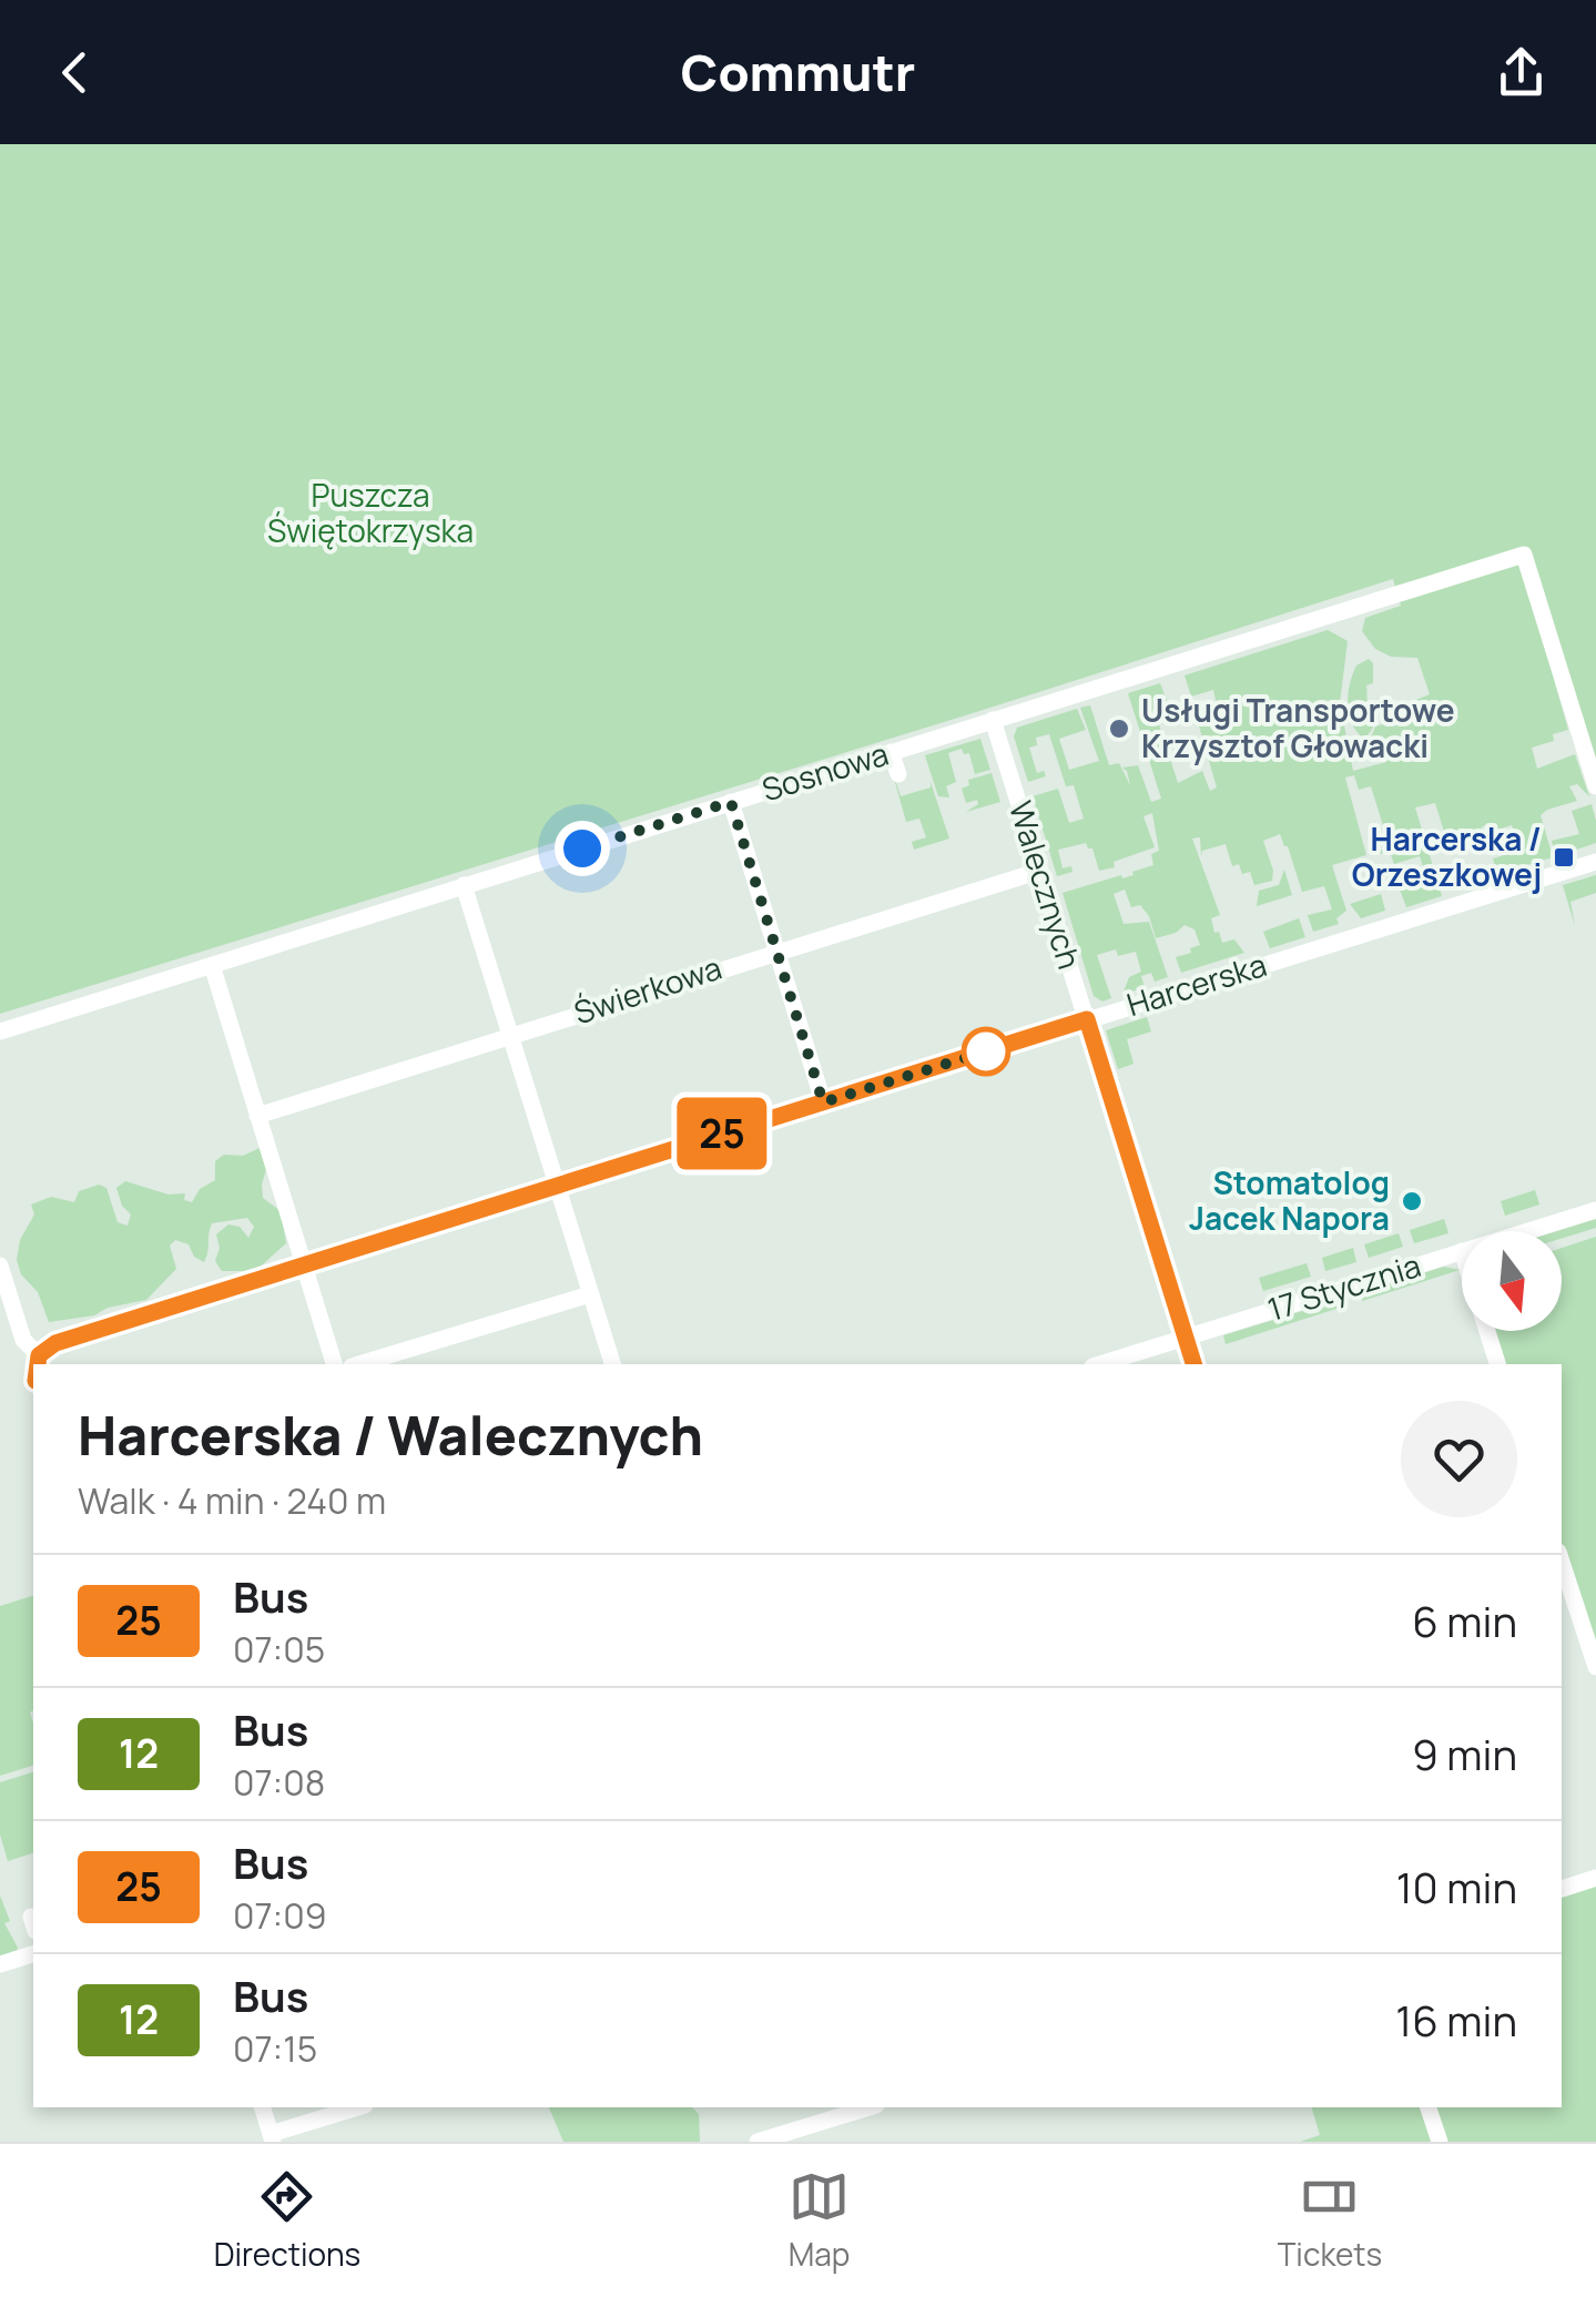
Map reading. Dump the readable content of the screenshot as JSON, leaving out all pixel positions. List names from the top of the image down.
{
  "streets": {
    "street": [
      "Sosnowa",
      "Walecznych",
      "Harcerska",
      "Świerkowa",
      "17 Stycznia"
    ]
  },
  "crossings": [
    ["Sosnowa", "Walecznych"],
    ["Walecznych", "Harcerska"],
    ["Walecznych", "Świerkowa"],
    ["Walecznych", "17 Stycznia"]
  ],
  "parks": ["Puszcza Świętokrzyska"],
  "places": {
    "other": ["Usługi Transportowe Krzysztof Głowacki", "Stomatolog Jacek Napora"],
    "transit": ["Harcerska / Orzeszkowej"]
  },
  "lines": ["bus line 25"],
  "north": "bottom",
  "page": {
    "header": "Commutr",
    "on_map": "25",
    "heading": ["Harcerska / Walecznych", "Walk · 4 min · 240 m"],
    "list": [
      {
        "mark": "25",
        "name": "Bus",
        "note": "07:05",
        "value": "6 min"
      },
      {
        "mark": "12",
        "name": "Bus",
        "note": "07:08",
        "value": "9 min"
      },
      {
        "mark": "25",
        "name": "Bus",
        "note": "07:09",
        "value": "10 min"
      },
      {
        "mark": "12",
        "name": "Bus",
        "note": "07:15",
        "value": "16 min"
      }
    ],
    "tabs": ["Directions", "Map", "Tickets"]
  }
}
